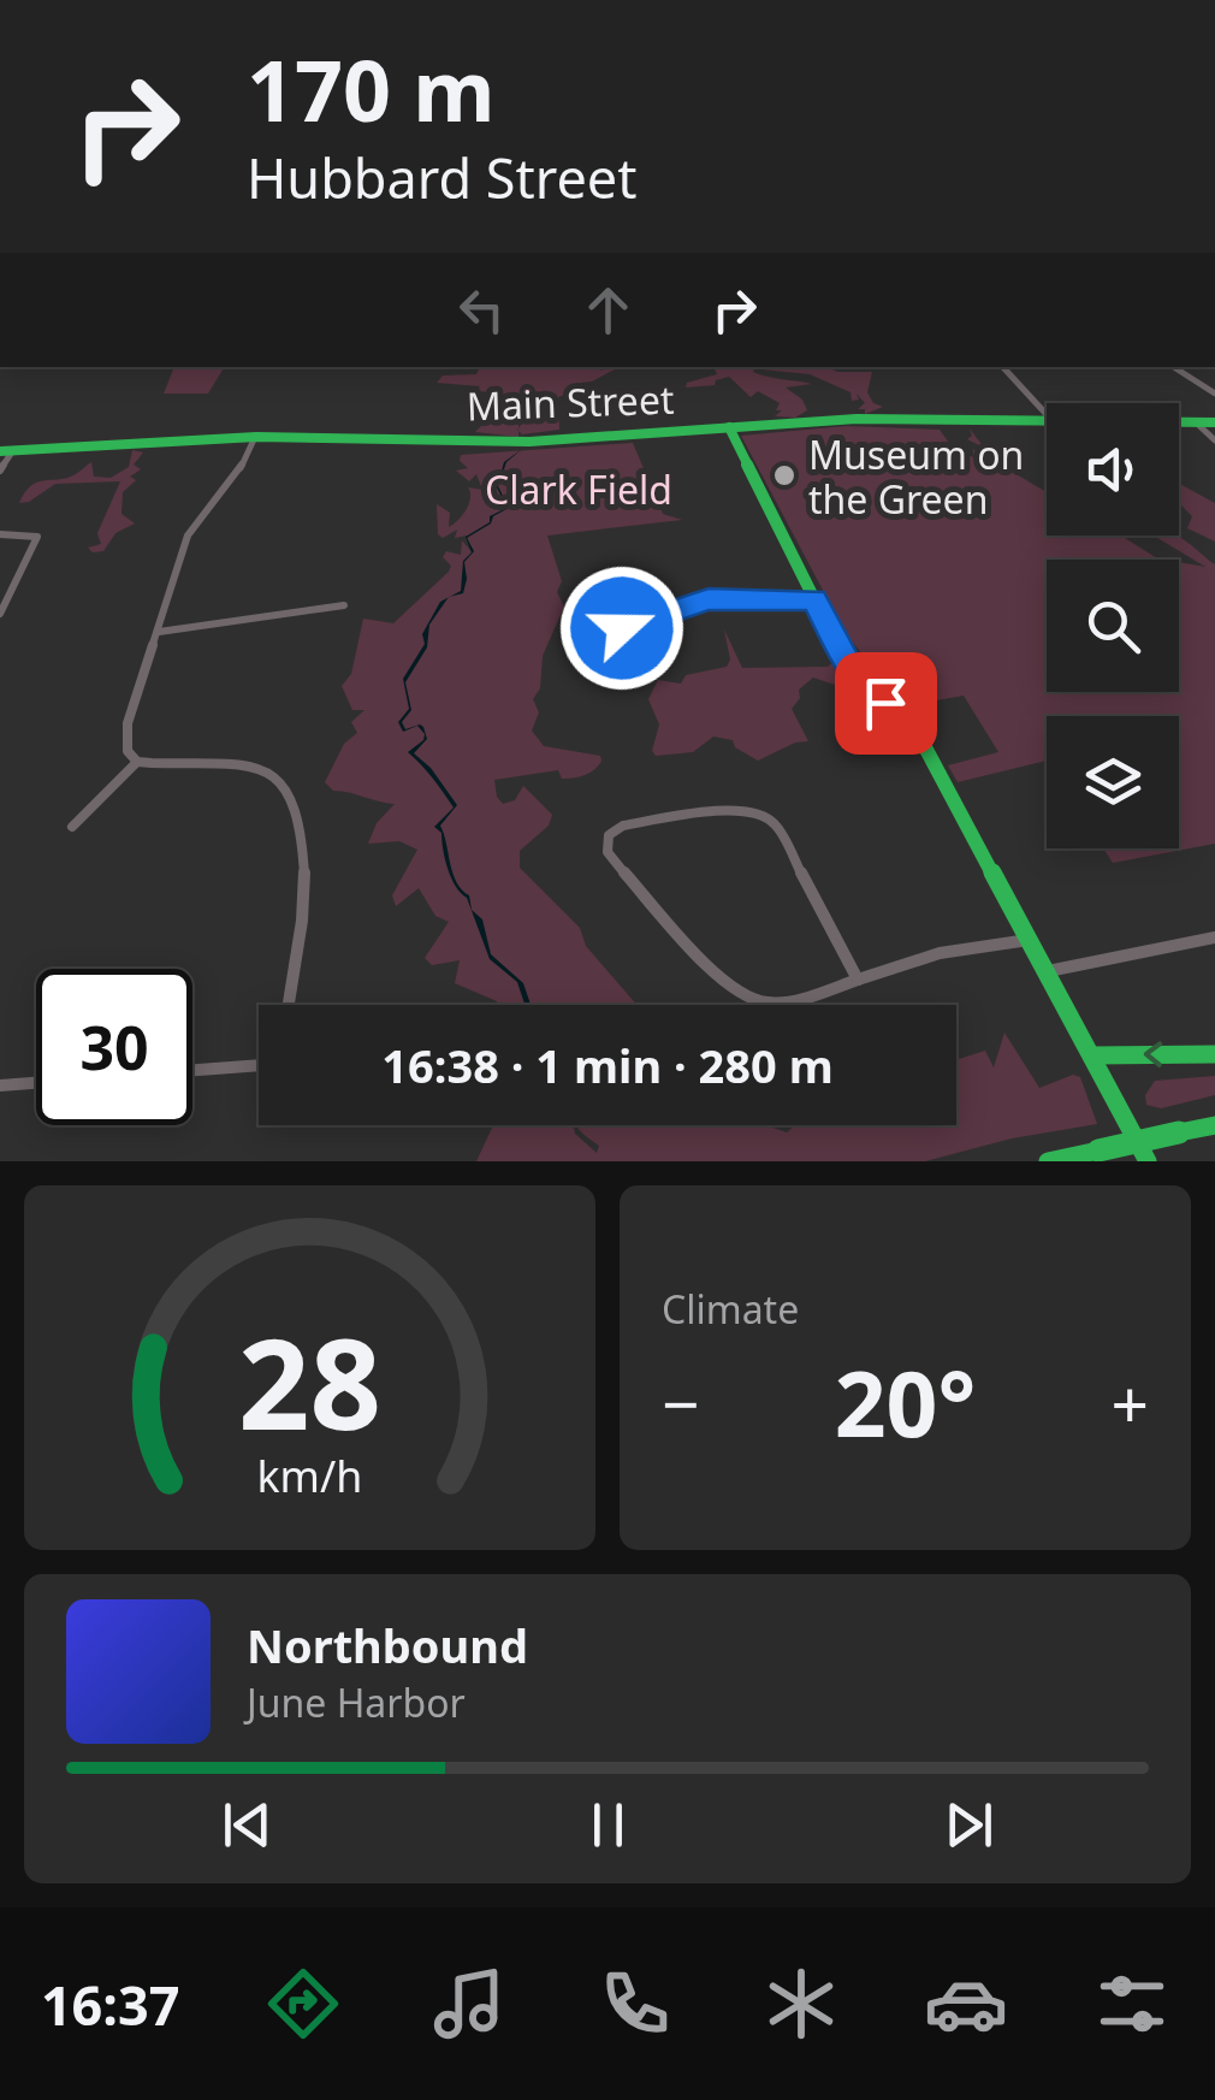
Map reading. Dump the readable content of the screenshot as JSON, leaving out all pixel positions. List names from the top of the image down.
{
  "streets": {
    "main road": ["Main Street"]
  },
  "parks": ["Clark Field"],
  "places": ["Museum on the Green"],
  "page": {
    "turn": ["170 m", "Hubbard Street"],
    "limit": "30",
    "trip": "16:38 · 1 min · 280 m",
    "tile": "Climate",
    "heat": ["−", "20°", "+"],
    "song": ["Northbound", "June Harbor"],
    "tabs": "16:37",
    "gauge": ["28", "km/h"]
  }
}
